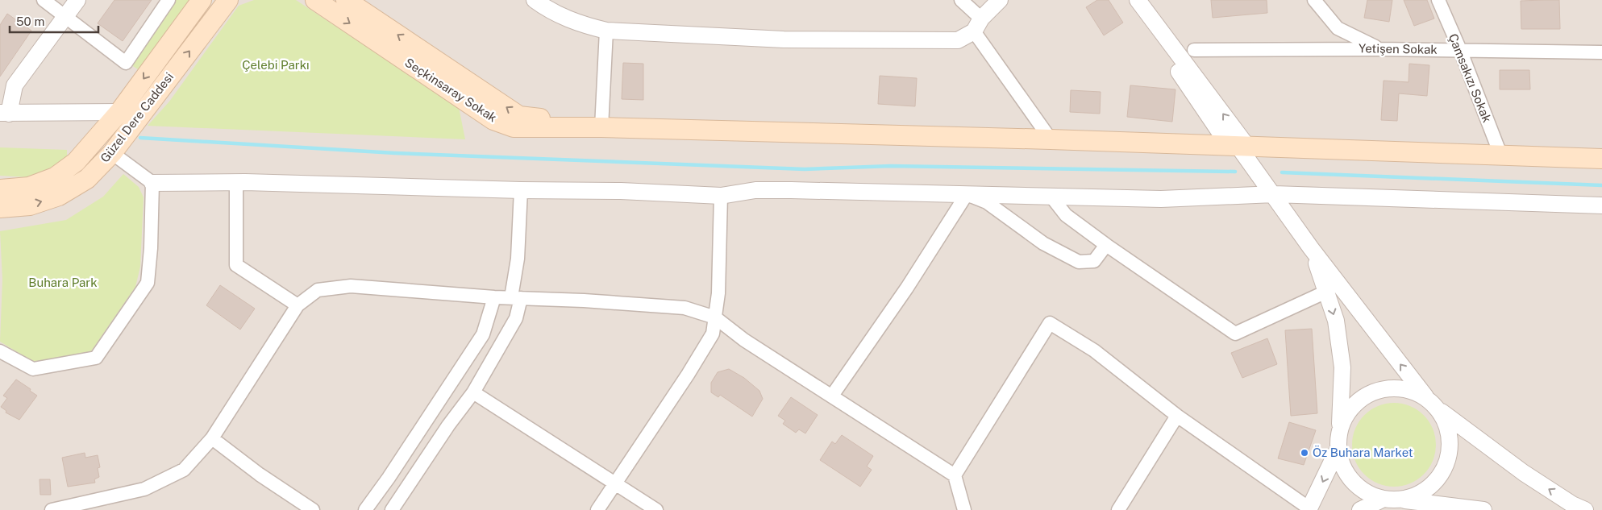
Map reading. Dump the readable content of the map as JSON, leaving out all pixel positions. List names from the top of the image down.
{
  "streets": {
    "main road": ["Seçkinsaray Sokak", "Güzel Dere Caddesi"],
    "street": ["Yetişen Sokak", "Çamsakızı Sokak"]
  },
  "crossings": [
    ["Yetişen Sokak", "Çamsakızı Sokak"]
  ],
  "parks": ["Çelebi Parkı", "Buhara Park"],
  "places": ["Öz Buhara Market"],
  "scale_bar": "50 m"
}
